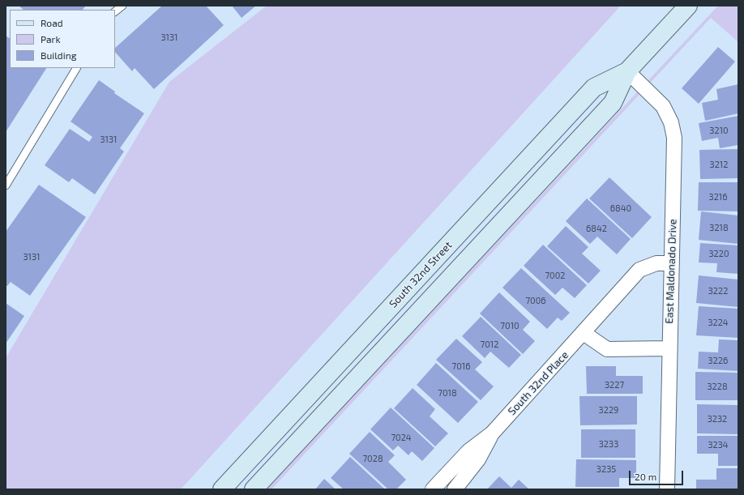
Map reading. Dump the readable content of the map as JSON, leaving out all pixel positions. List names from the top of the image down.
{
  "streets": {
    "main road": ["South 32nd Street"],
    "street": ["East Maldonado Drive", "South 32nd Place"]
  },
  "crossings": [
    ["East Maldonado Drive", "South 32nd Street"],
    ["East Maldonado Drive", "South 32nd Place"]
  ],
  "house_numbers": [
    "3131",
    "3210",
    "3131",
    "3212",
    "3216",
    "6840",
    "3218",
    "6842",
    "3220",
    "3131",
    "7002",
    "3222",
    "7006",
    "3224",
    "7010",
    "7012",
    "3226",
    "7016",
    "3227",
    "3228",
    "7018",
    "3229",
    "3232",
    "7024",
    "3233",
    "3234",
    "7028",
    "3235"
  ],
  "legend": ["Road", "Park", "Building"],
  "scale_bar": "20 m"
}
